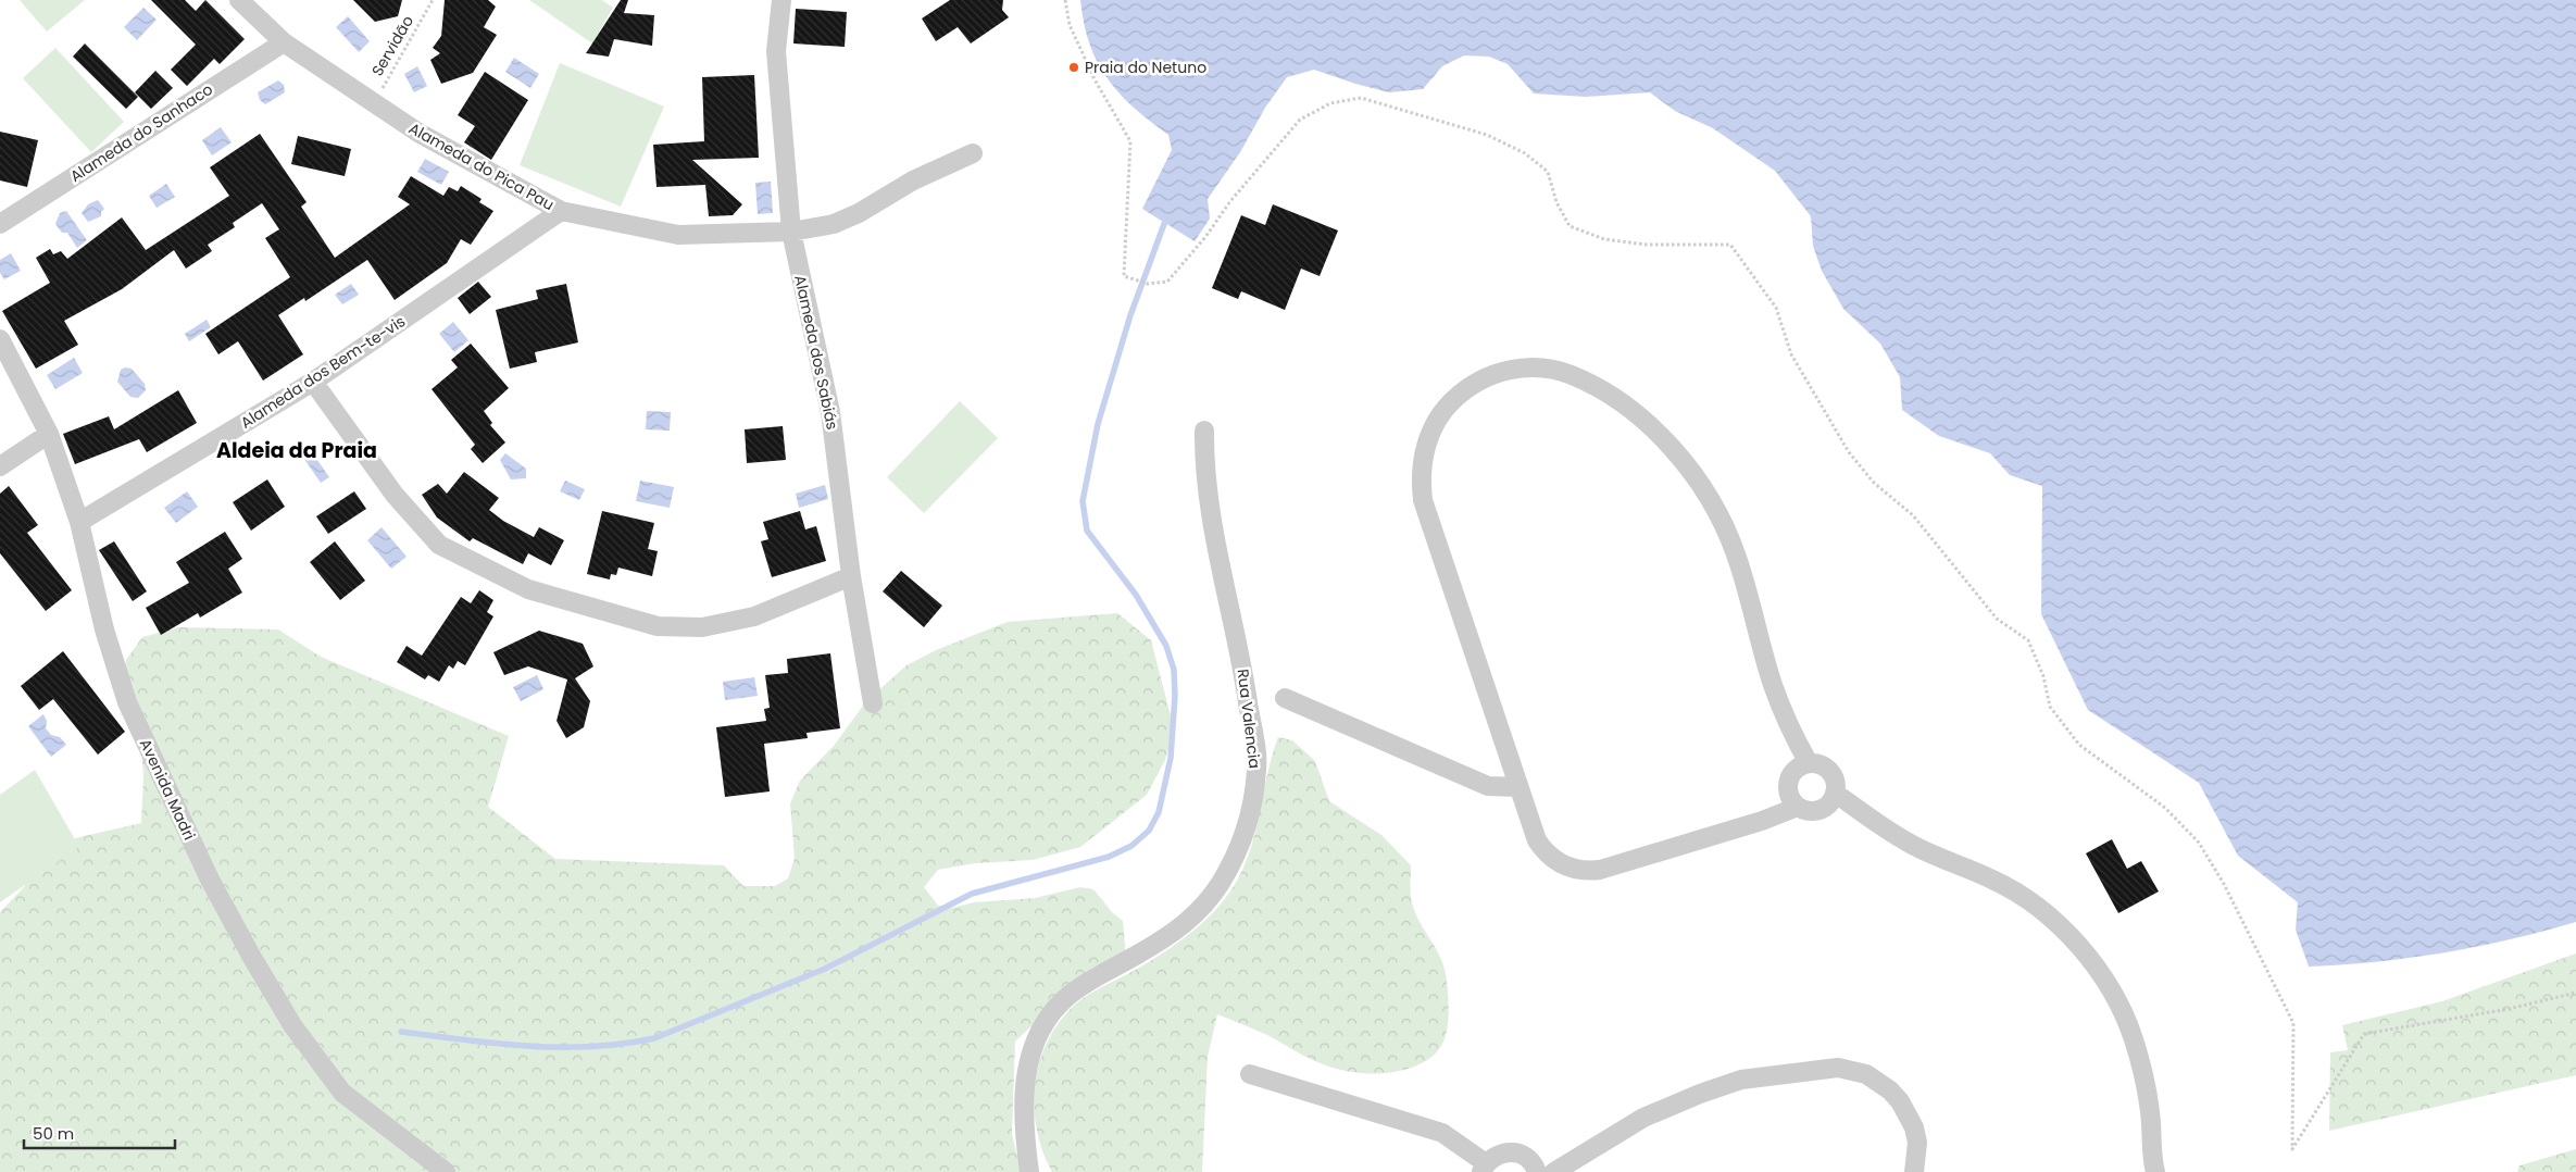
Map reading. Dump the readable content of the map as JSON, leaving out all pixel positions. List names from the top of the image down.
{
  "streets": {
    "street": [
      "Alameda do Sanhaco",
      "Alameda do Pica Pau",
      "Alameda dos Sabiás",
      "Alameda dos Bem-te-vis",
      "Rua Valencia",
      "Avenida Madri"
    ],
    "path": ["Servidão"]
  },
  "crossings": [
    ["Servidão", "Alameda do Pica Pau"],
    ["Alameda do Sanhaco", "Alameda do Pica Pau"],
    ["Alameda do Pica Pau", "Alameda dos Sabiás"],
    ["Alameda do Pica Pau", "Alameda dos Bem-te-vis"],
    ["Alameda dos Bem-te-vis", "Avenida Madri"]
  ],
  "districts": ["Aldeia da Praia"],
  "places": ["Praia do Netuno"],
  "scale_bar": "50 m"
}
